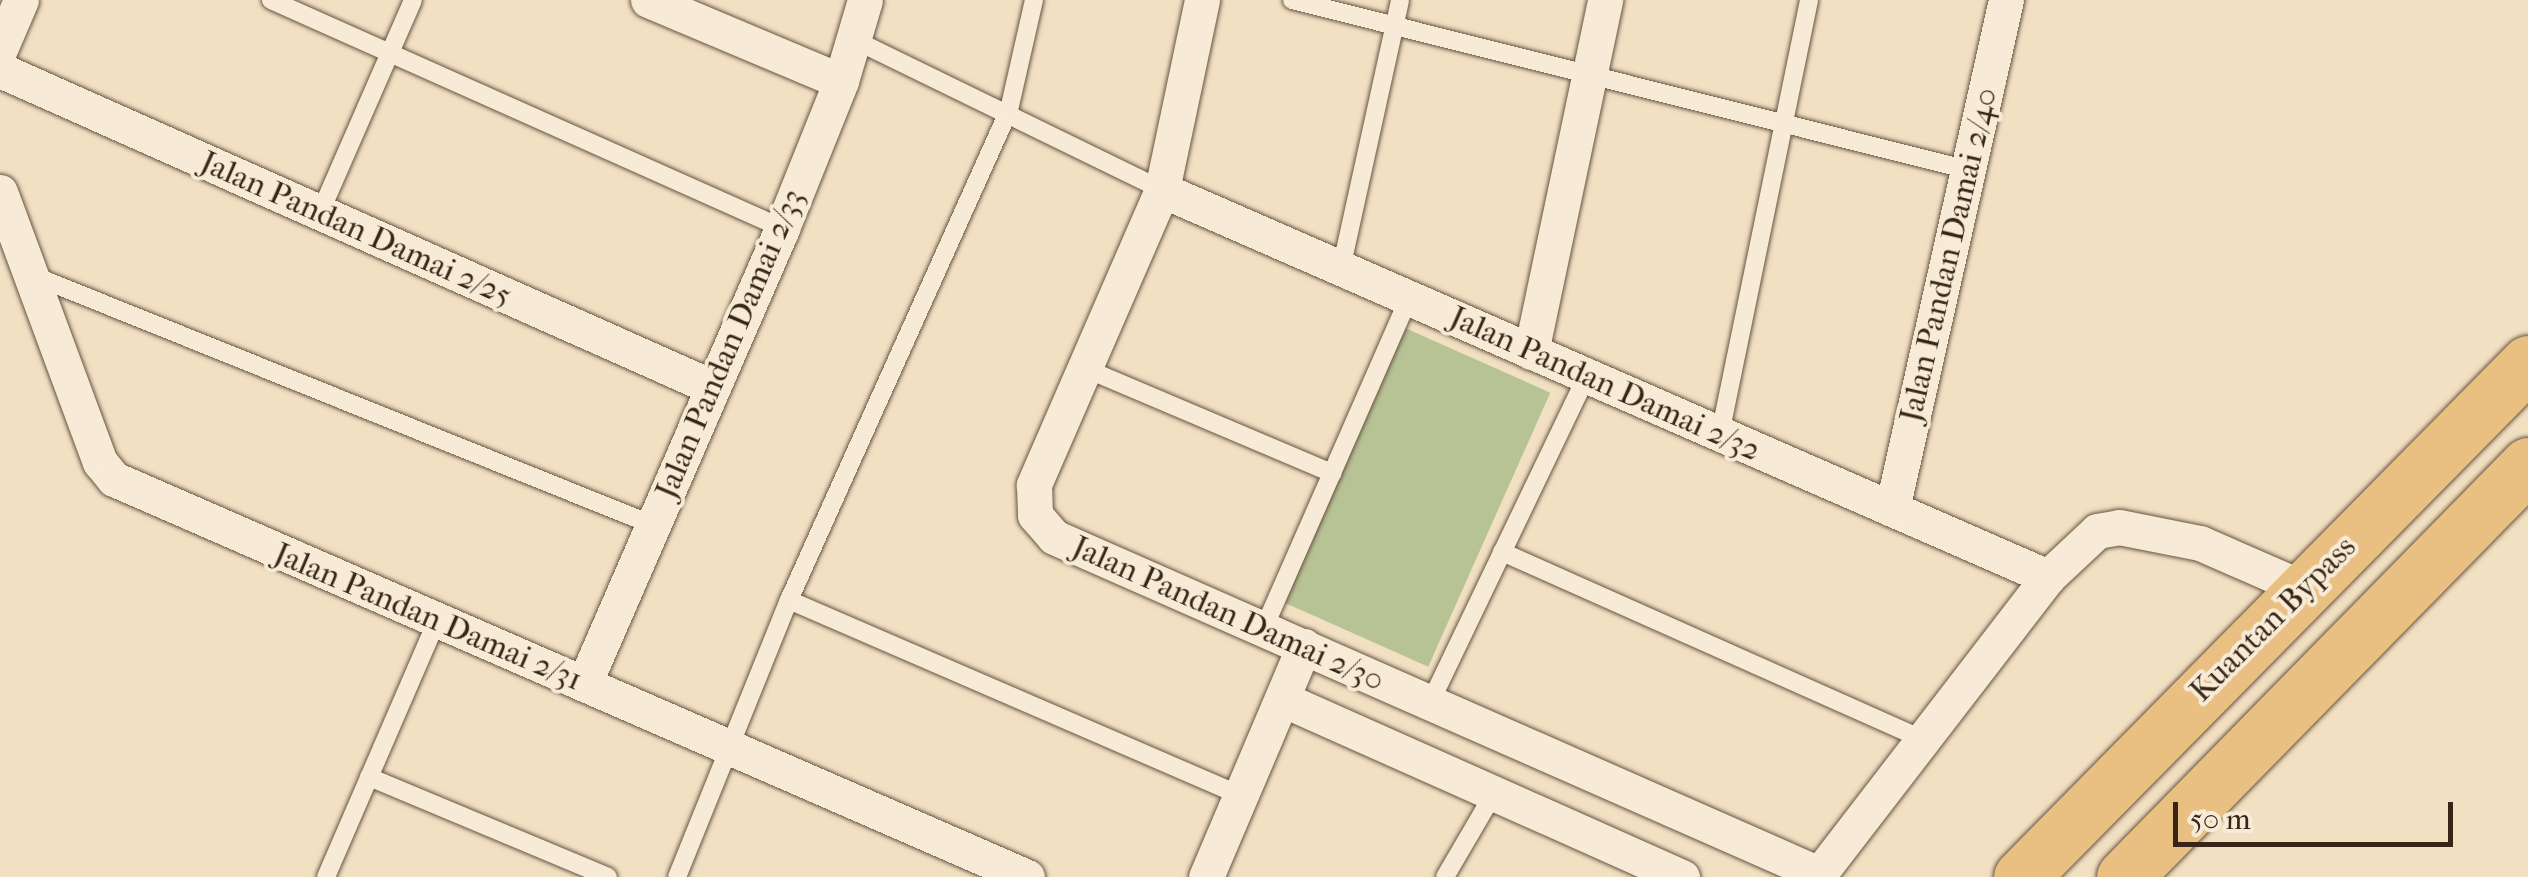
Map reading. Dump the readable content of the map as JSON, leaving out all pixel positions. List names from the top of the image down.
{
  "streets": {
    "highway": ["Kuantan Bypass"],
    "street": [
      "Jalan Pandan Damai 2/25",
      "Jalan Pandan Damai 2/40",
      "Jalan Pandan Damai 2/33",
      "Jalan Pandan Damai 2/32",
      "Jalan Pandan Damai 2/30",
      "Jalan Pandan Damai 2/31"
    ]
  },
  "crossings": [
    ["Jalan Pandan Damai 2/25", "Jalan Pandan Damai 2/33"],
    ["Jalan Pandan Damai 2/40", "Jalan Pandan Damai 2/32"],
    ["Jalan Pandan Damai 2/33", "Jalan Pandan Damai 2/31"],
    ["Jalan Pandan Damai 2/32", "Jalan Pandan Damai 2/30"]
  ],
  "scale_bar": "50 m"
}
